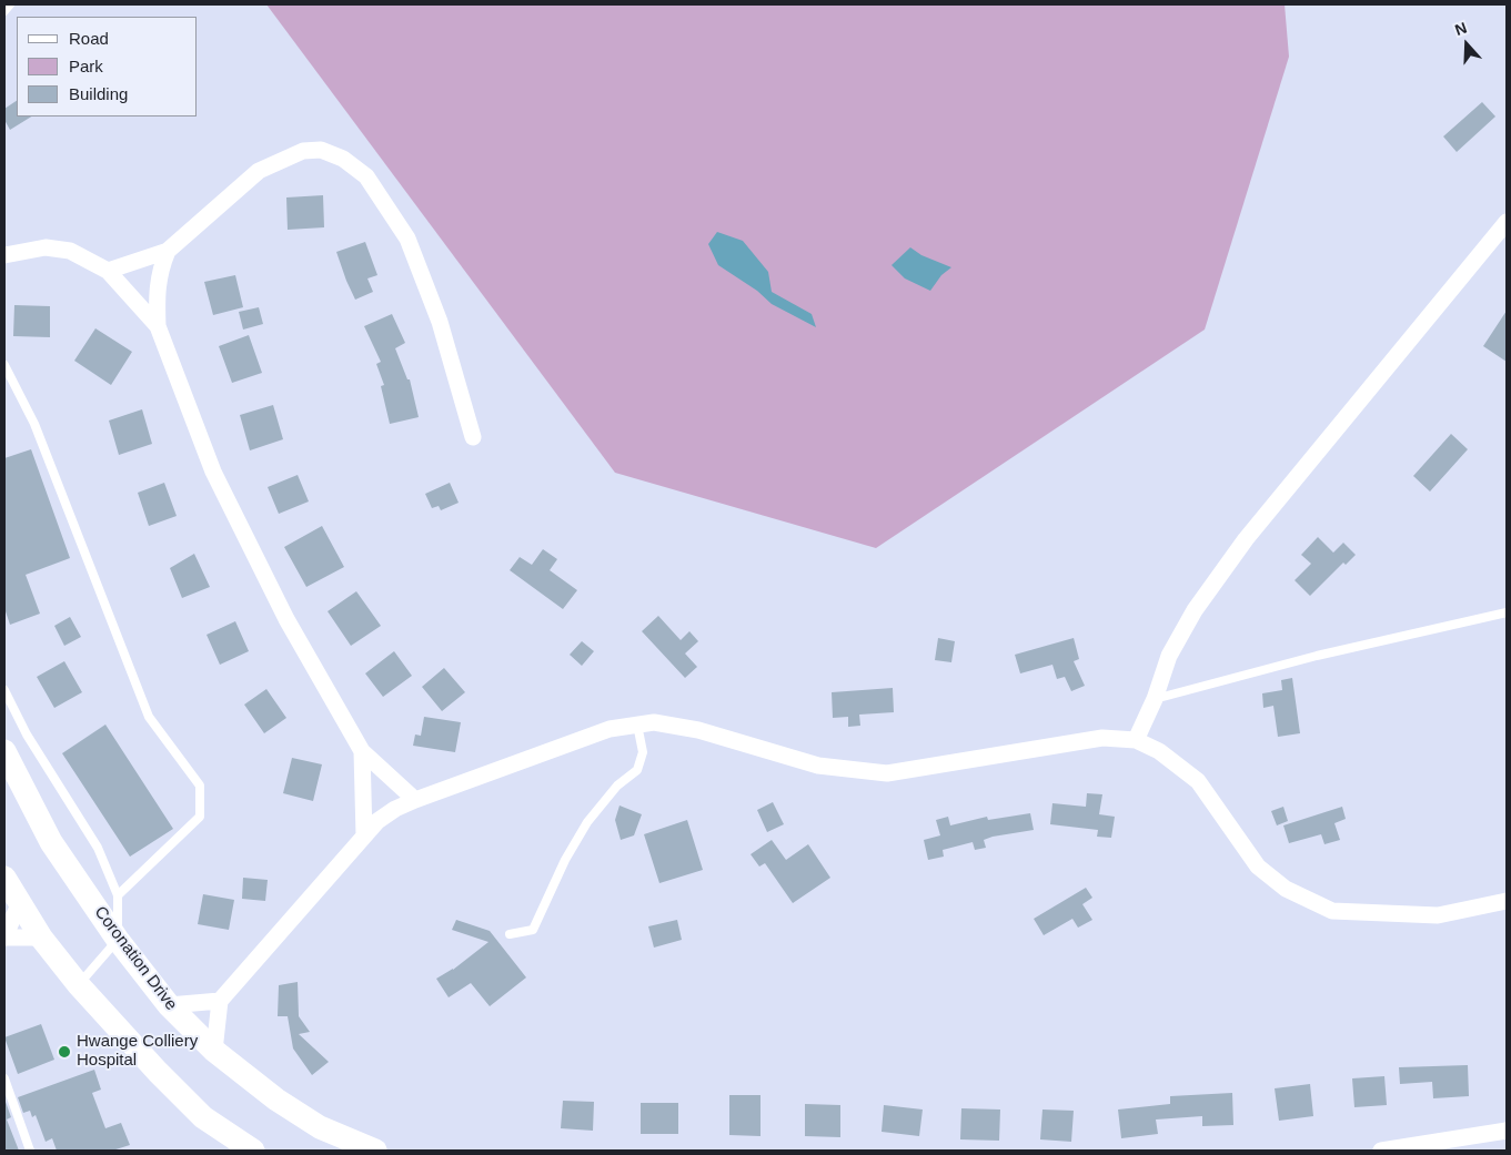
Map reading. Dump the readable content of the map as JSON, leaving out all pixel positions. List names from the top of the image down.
{
  "streets": {
    "street": ["Coronation Drive"]
  },
  "places": ["Hwange Colliery Hospital"],
  "legend": ["Road", "Park", "Building"],
  "north": "top"
}
